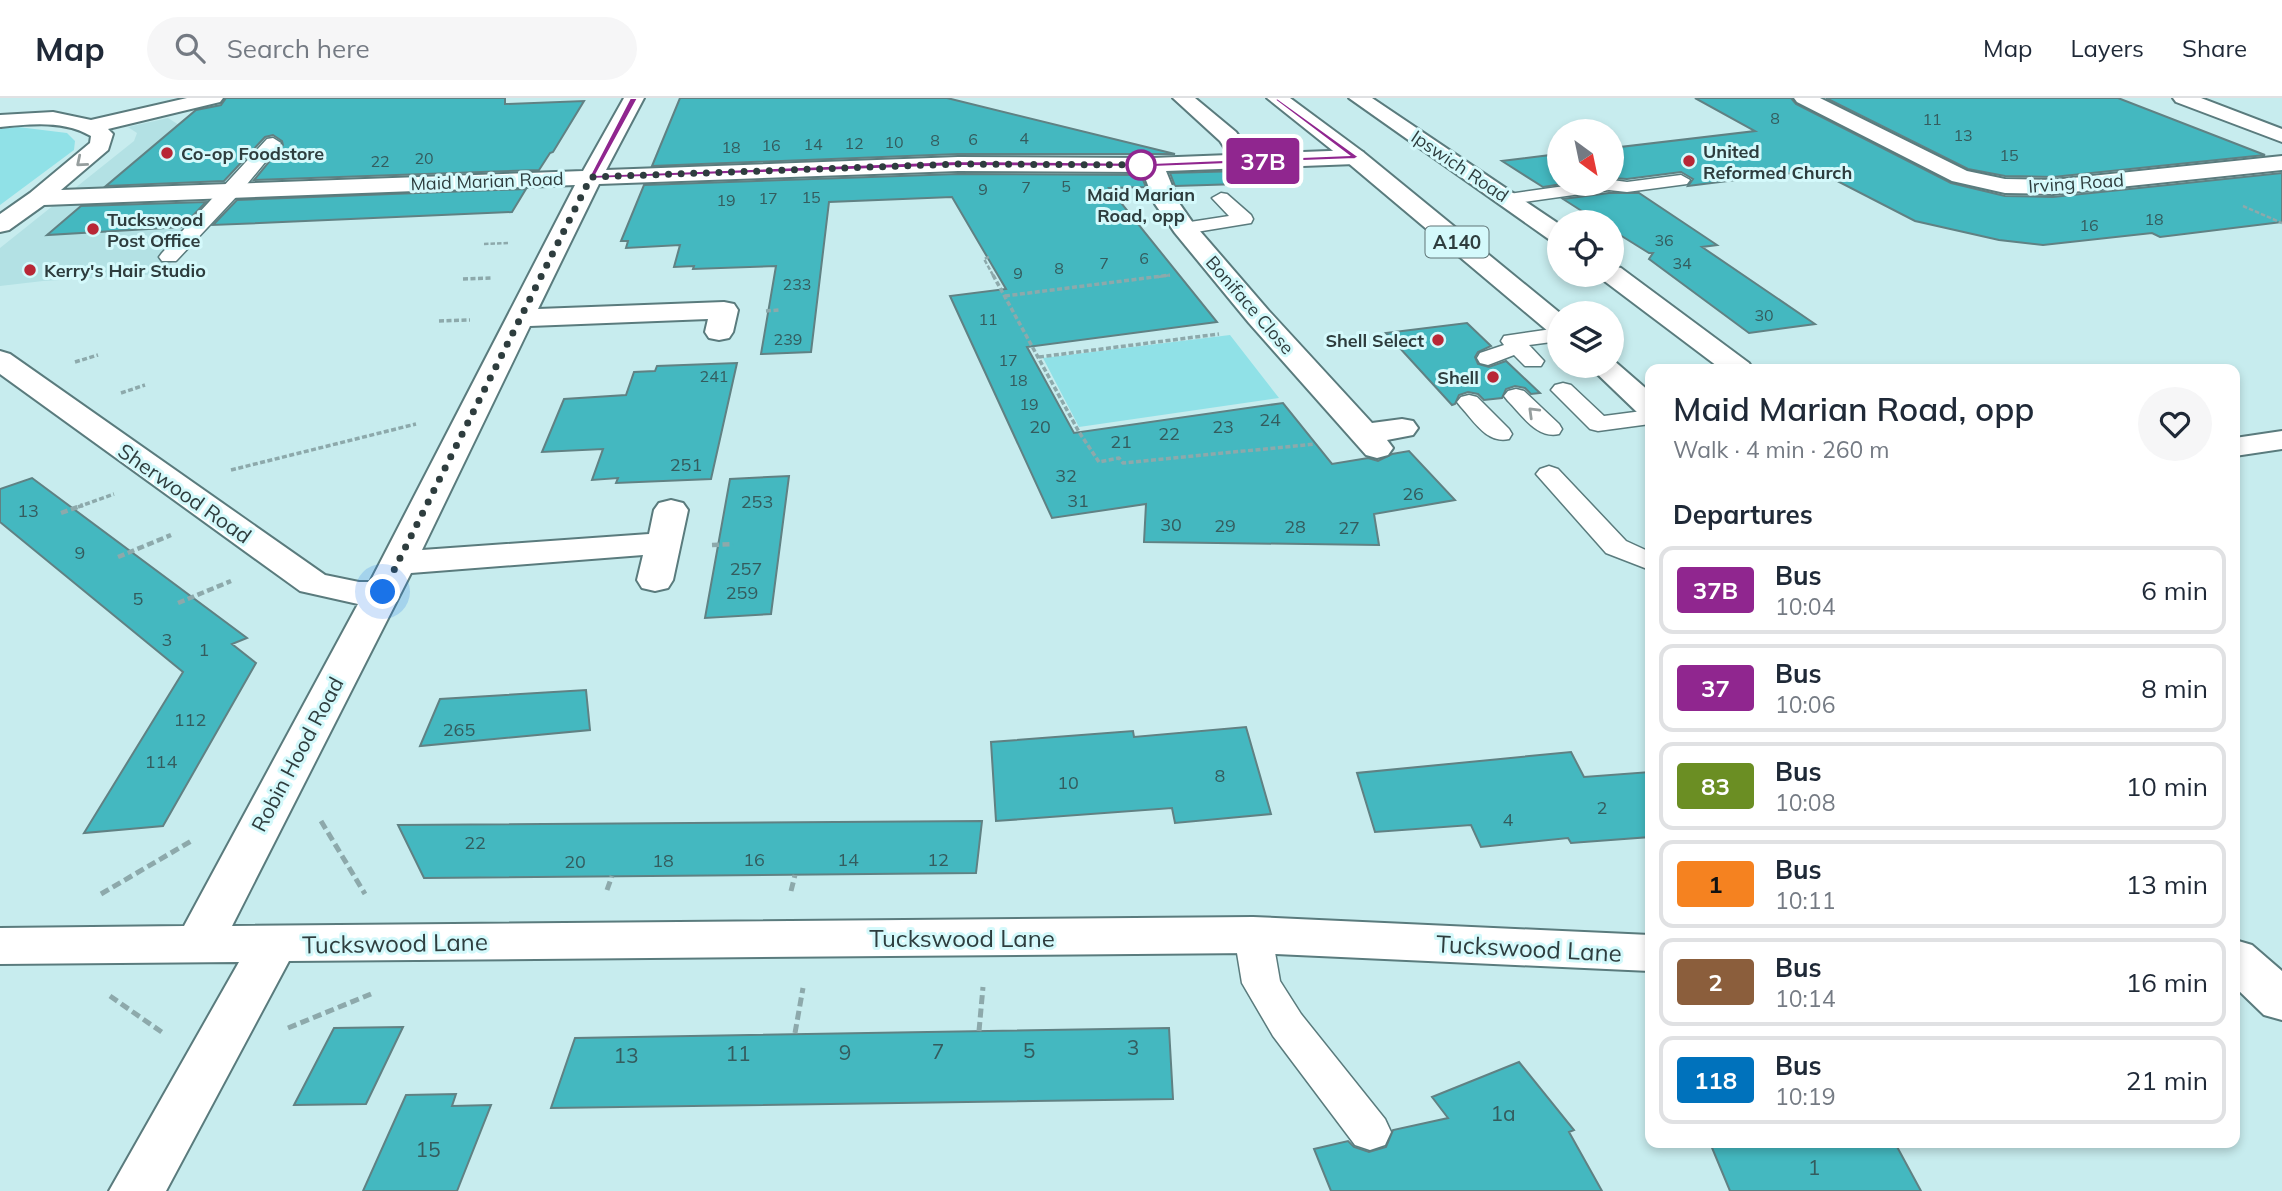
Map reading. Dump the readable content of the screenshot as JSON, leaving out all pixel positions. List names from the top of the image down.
{
  "streets": {
    "main road": [
      "Ipswich Road",
      "Maid Marian Road",
      "Irving Road",
      "A140",
      "Boniface Close",
      "Sherwood Road",
      "Robin Hood Road",
      "Tuckswood Lane"
    ]
  },
  "crossings": [
    ["Maid Marian Road", "A140"],
    ["Maid Marian Road", "Boniface Close"],
    ["Maid Marian Road", "Robin Hood Road"],
    ["Sherwood Road", "Robin Hood Road"],
    ["Robin Hood Road", "Tuckswood Lane"]
  ],
  "places": [
    "Co-op Foodstore",
    "United Reformed Church",
    "Maid Marian Road, opp",
    "Tuckswood Post Office",
    "Kerry's Hair Studio",
    "Shell Select",
    "Shell"
  ],
  "lines": ["bus line 37B"],
  "house_numbers": [
    "8",
    "11",
    "13",
    "4",
    "6",
    "8",
    "10",
    "12",
    "14",
    "16",
    "18",
    "15",
    "20",
    "22",
    "5",
    "7",
    "9",
    "15",
    "17",
    "19",
    "18",
    "16",
    "36",
    "6",
    "7",
    "34",
    "8",
    "9",
    "233",
    "30",
    "11",
    "239",
    "17",
    "241",
    "18",
    "19",
    "24",
    "20",
    "23",
    "22",
    "21",
    "251",
    "32",
    "26",
    "31",
    "253",
    "13",
    "30",
    "29",
    "28",
    "27",
    "9",
    "257",
    "259",
    "5",
    "3",
    "1",
    "112",
    "265",
    "114",
    "8",
    "10",
    "2",
    "4",
    "22",
    "16",
    "14",
    "12",
    "18",
    "20",
    "3",
    "5",
    "7",
    "9",
    "11",
    "13",
    "1a",
    "15",
    "1"
  ],
  "north": "bottom right",
  "page": {
    "header": "Map",
    "search": "Search here",
    "nav": ["Map", "Layers", "Share"],
    "on_map": "37B",
    "heading": [
      ["Maid Marian Road, opp", "Walk · 4 min · 260 m"],
      "Departures"
    ],
    "list": [
      {
        "mark": "37B",
        "name": "Bus",
        "note": "10:04",
        "value": "6 min"
      },
      {
        "mark": "37",
        "name": "Bus",
        "note": "10:06",
        "value": "8 min"
      },
      {
        "mark": "83",
        "name": "Bus",
        "note": "10:08",
        "value": "10 min"
      },
      {
        "mark": "1",
        "name": "Bus",
        "note": "10:11",
        "value": "13 min"
      },
      {
        "mark": "2",
        "name": "Bus",
        "note": "10:14",
        "value": "16 min"
      },
      {
        "mark": "118",
        "name": "Bus",
        "note": "10:19",
        "value": "21 min"
      }
    ]
  }
}
